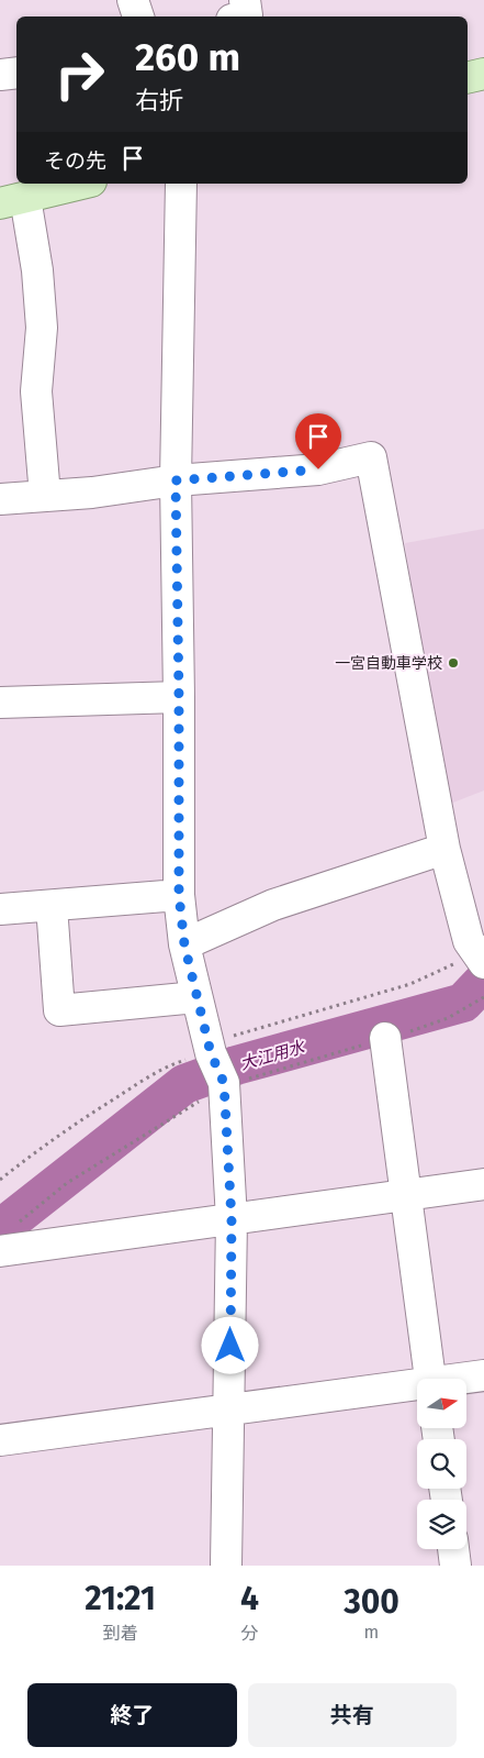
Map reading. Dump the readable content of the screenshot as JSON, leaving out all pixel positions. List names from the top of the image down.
{
  "water": ["大江用水"],
  "places": ["一宮自動車学校"],
  "north": "right",
  "page": {
    "turn": ["260 m", "右折"],
    "then": "その先",
    "eta": [
      "21:21",
      "到着",
      "4",
      "分",
      "300",
      "m"
    ],
    "buttons": ["終了", "共有"]
  }
}
